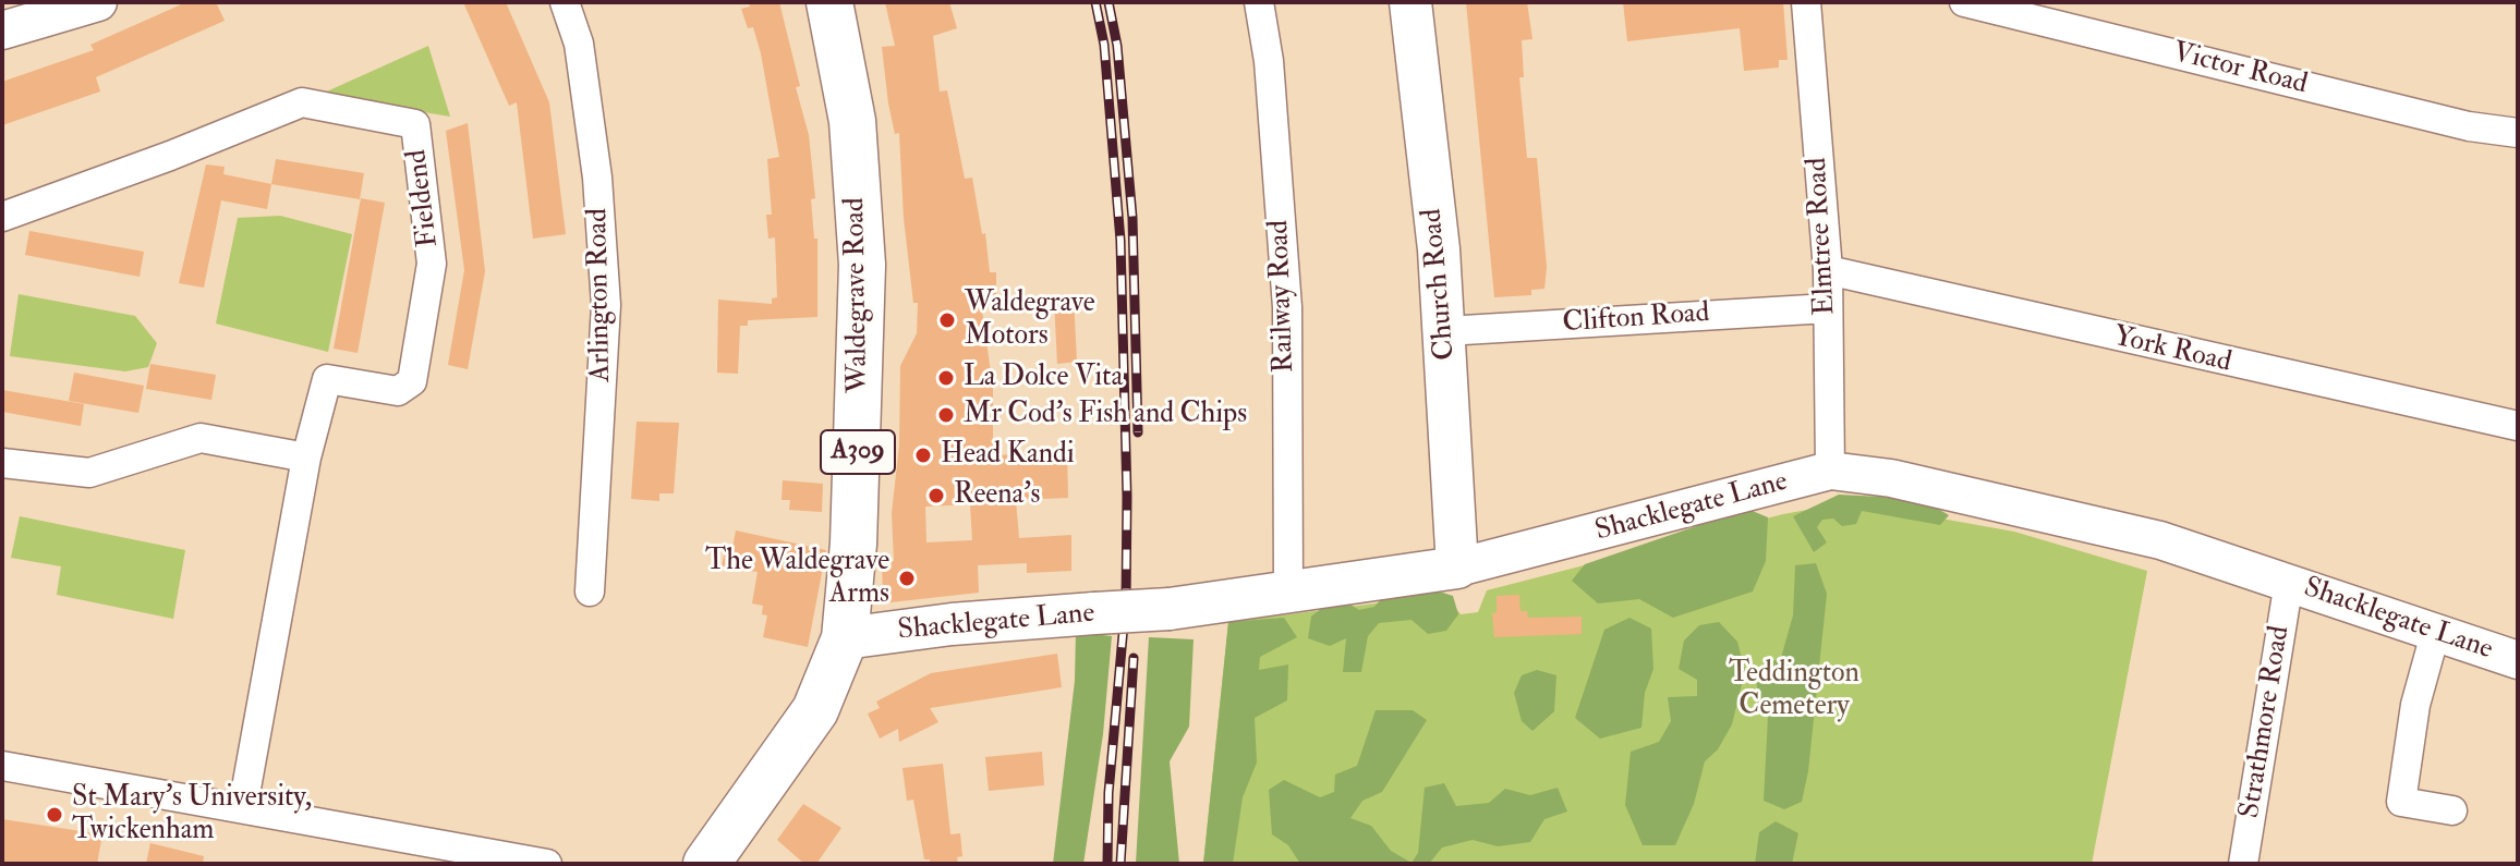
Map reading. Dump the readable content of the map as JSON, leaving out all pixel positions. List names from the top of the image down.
{
  "streets": {
    "main road": [
      "Church Road",
      "Waldegrave Road",
      "A309",
      "Shacklegate Lane"
    ],
    "street": [
      "Victor Road",
      "Fieldend",
      "Elmtree Road",
      "Arlington Road",
      "Railway Road",
      "Clifton Road",
      "York Road",
      "Strathmore Road"
    ]
  },
  "crossings": [
    ["Elmtree Road", "Clifton Road"],
    ["Elmtree Road", "York Road"],
    ["Elmtree Road", "Shacklegate Lane"],
    ["Church Road", "Clifton Road"],
    ["Church Road", "Shacklegate Lane"],
    ["Waldegrave Road", "Shacklegate Lane"],
    ["Railway Road", "Shacklegate Lane"],
    ["Shacklegate Lane", "Strathmore Road"]
  ],
  "parks": ["Teddington Cemetery"],
  "places": [
    "Waldegrave Motors",
    "La Dolce Vita",
    "Mr Cod's Fish and Chips",
    "Head Kandi",
    "Reena's",
    "The Waldegrave Arms",
    "St Mary's University, Twickenham"
  ]
}
